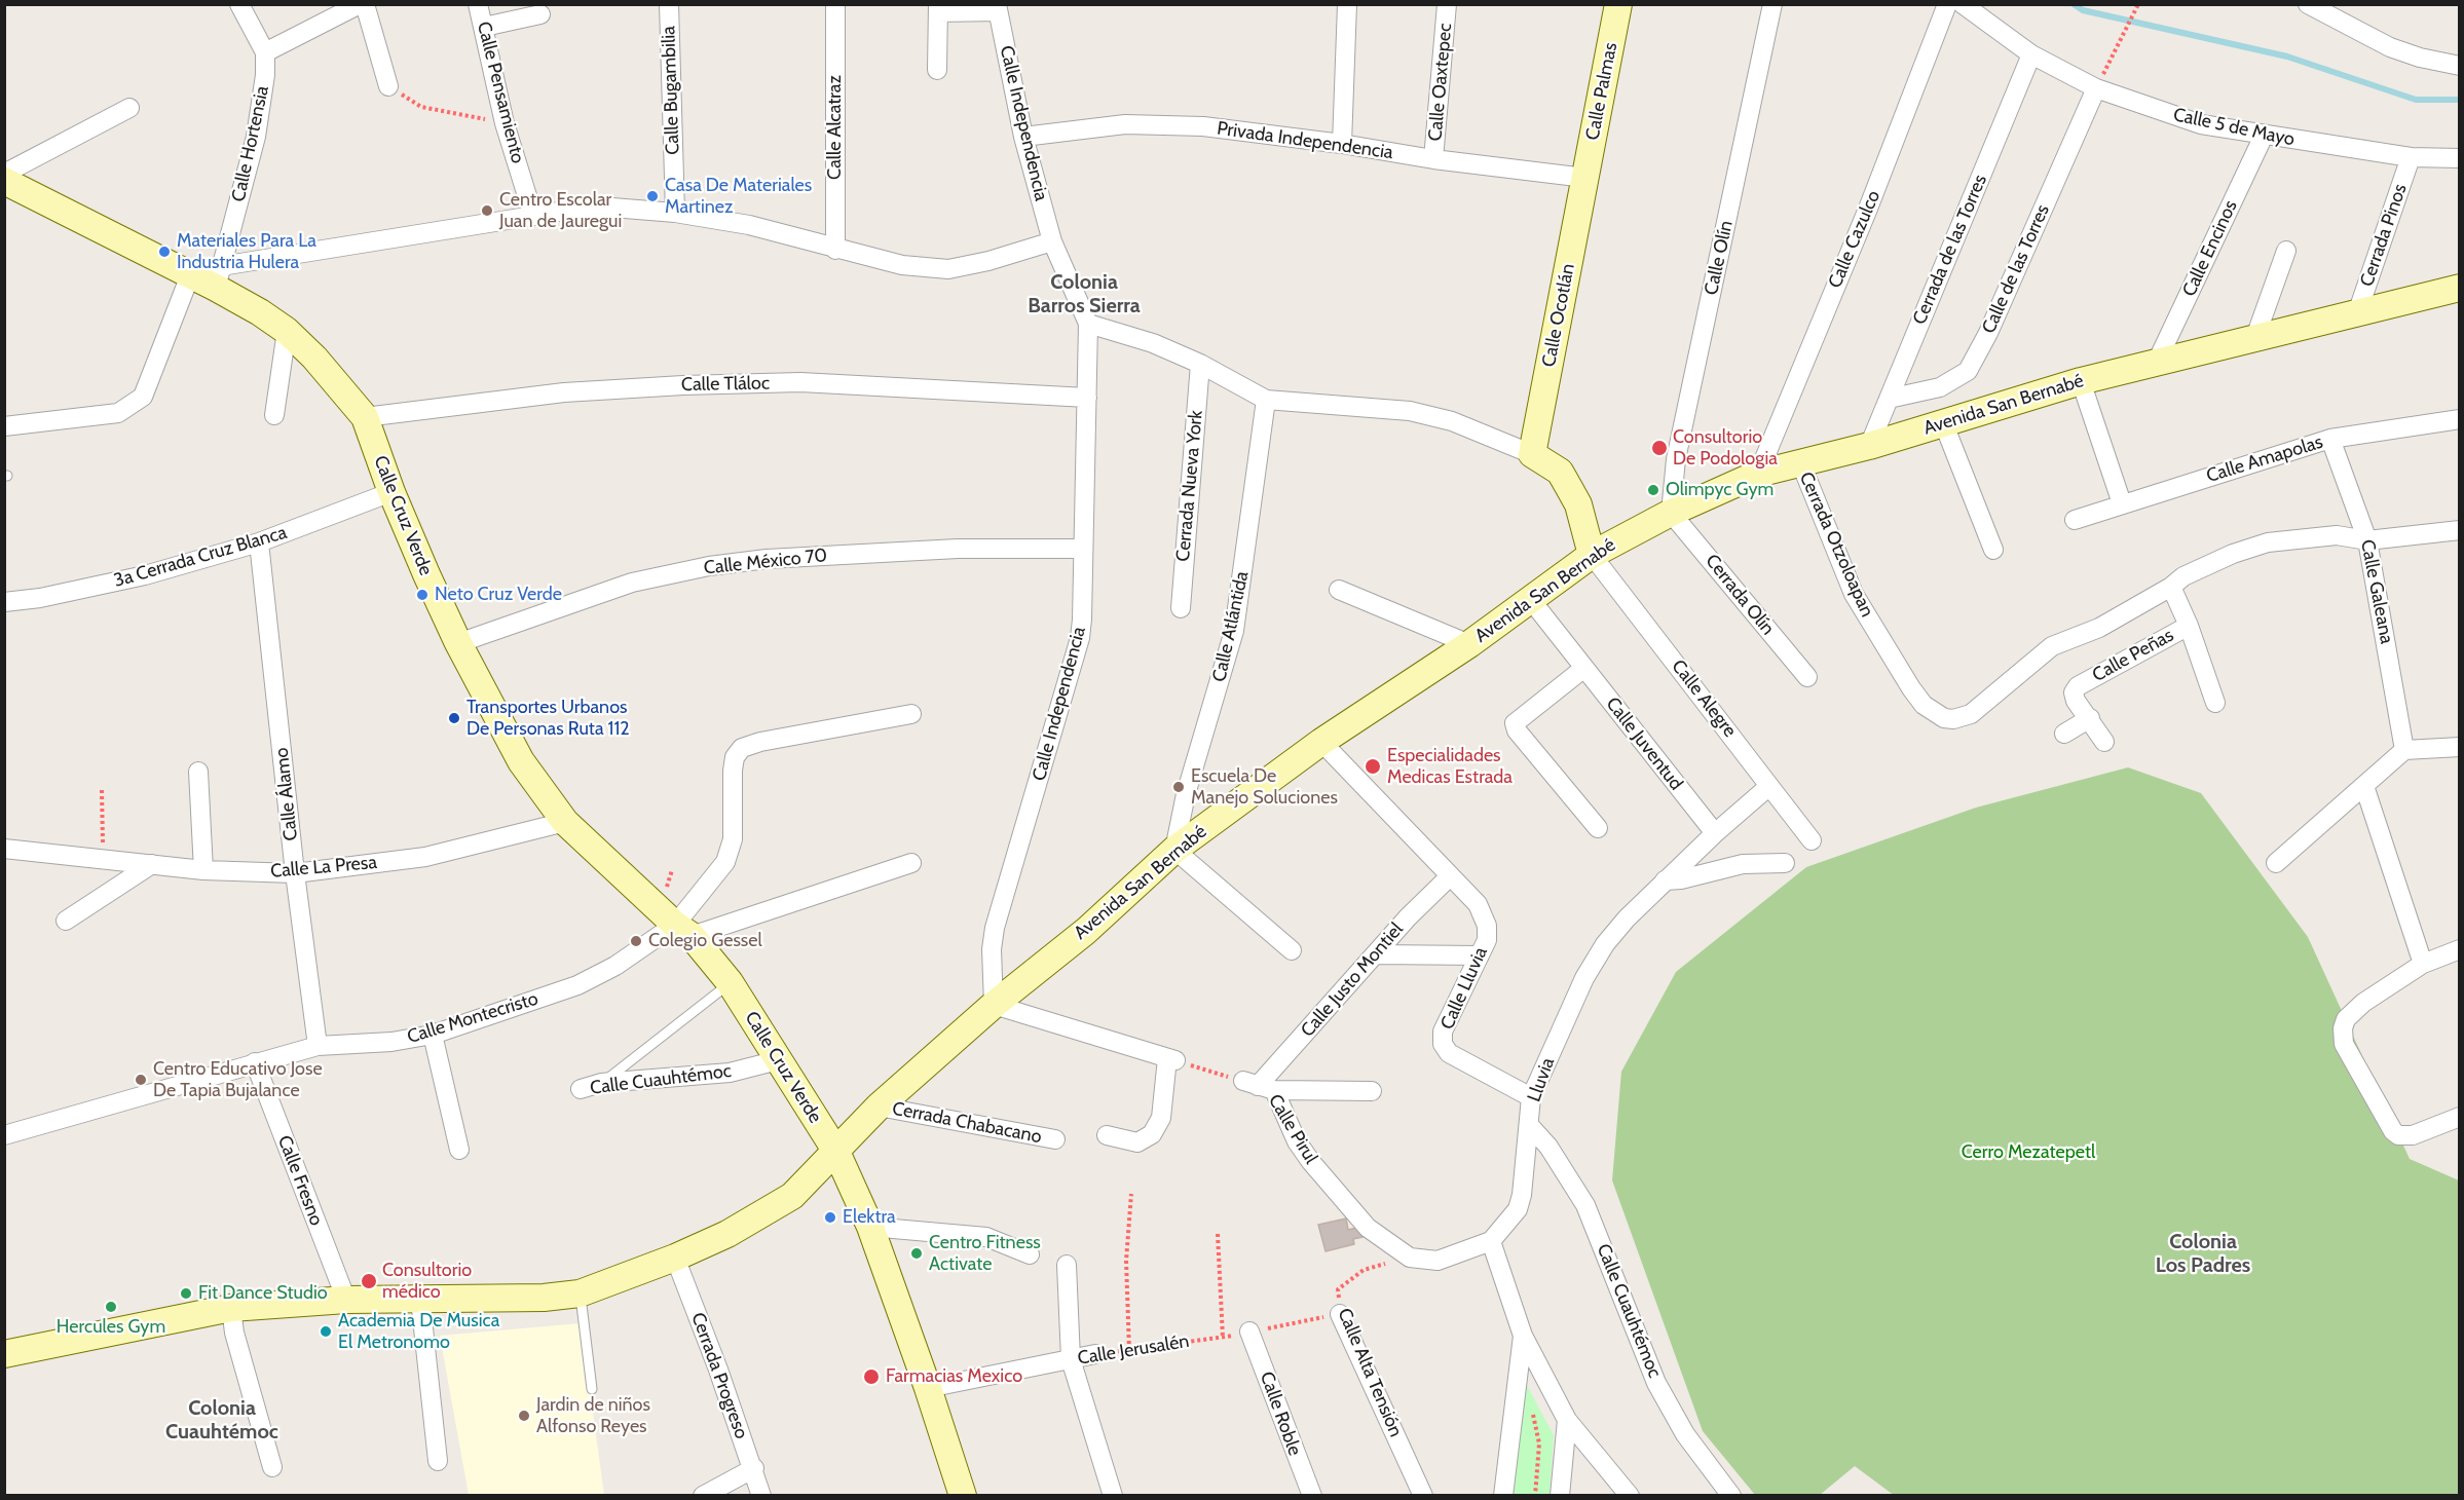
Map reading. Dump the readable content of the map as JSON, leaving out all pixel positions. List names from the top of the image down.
{
  "streets": {
    "main road": [
      "Calle Palmas",
      "Calle Ocotlán",
      "Avenida San Bernabé",
      "Calle Cruz Verde"
    ],
    "street": [
      "Calle Oaxtepec",
      "Calle Bugambilia",
      "Calle Pensamiento",
      "Calle Independencia",
      "Calle Alcatraz",
      "Calle 5 de Mayo",
      "Privada Independencia",
      "Calle Hortensia",
      "Cerrada Pinos",
      "Calle Cazulco",
      "Calle Encinos",
      "Cerrada de las Torres",
      "Calle Olín",
      "Calle de las Torres",
      "Calle Tláloc",
      "Calle Amapolas",
      "Cerrada Nueva York",
      "Cerrada Otzoloapan",
      "3a Cerrada Cruz Blanca",
      "Calle México 70",
      "Calle Galeana",
      "Cerrada Olín",
      "Calle Atlántida",
      "Calle Peñas",
      "Calle Alegre",
      "Calle Juventud",
      "Calle Álamo",
      "Calle La Presa",
      "Calle Justo Montiel",
      "Calle Lluvia",
      "Calle Montecristo",
      "Calle Cuauhtémoc",
      "Lluvia",
      "Cerrada Chabacano",
      "Calle Pirul",
      "Calle Fresno",
      "Calle Jerusalén",
      "Calle Alta Tensión",
      "Cerrada Progreso",
      "Calle Roble"
    ]
  },
  "crossings": [
    ["Calle Oaxtepec", "Privada Independencia"],
    ["Calle Palmas", "Privada Independencia"],
    ["Calle Palmas", "Calle Ocotlán"],
    ["Calle Independencia", "Privada Independencia"],
    ["Calle Independencia", "Calle Tláloc"],
    ["Calle Independencia", "Avenida San Bernabé"],
    ["Calle Independencia", "Calle México 70"],
    ["Calle 5 de Mayo", "Cerrada Pinos"],
    ["Calle 5 de Mayo", "Calle Encinos"],
    ["Calle 5 de Mayo", "Cerrada de las Torres"],
    ["Calle 5 de Mayo", "Calle de las Torres"],
    ["Privada Independencia", "Calle Ocotlán"],
    ["Calle Hortensia", "Calle Cruz Verde"],
    ["Cerrada Pinos", "Avenida San Bernabé"],
    ["Calle Cazulco", "Avenida San Bernabé"],
    ["Calle Encinos", "Avenida San Bernabé"],
    ["Cerrada de las Torres", "Calle de las Torres"],
    ["Cerrada de las Torres", "Avenida San Bernabé"],
    ["Calle Olín", "Avenida San Bernabé"],
    ["Calle Olín", "Cerrada Olín"],
    ["Calle Tláloc", "Calle Cruz Verde"],
    ["Avenida San Bernabé", "Calle Cruz Verde"],
    ["Avenida San Bernabé", "Cerrada Otzoloapan"],
    ["Avenida San Bernabé", "Cerrada Olín"],
    ["Avenida San Bernabé", "Calle Atlántida"],
    ["Avenida San Bernabé", "Calle Alegre"],
    ["Avenida San Bernabé", "Calle Juventud"],
    ["Avenida San Bernabé", "Cerrada Chabacano"],
    ["Avenida San Bernabé", "Calle Fresno"],
    ["Avenida San Bernabé", "Cerrada Progreso"],
    ["Calle Amapolas", "Calle Galeana"],
    ["Calle Cruz Verde", "3a Cerrada Cruz Blanca"],
    ["Calle Cruz Verde", "Calle México 70"],
    ["Calle Cruz Verde", "Calle La Presa"],
    ["Calle Cruz Verde", "Calle Montecristo"],
    ["Calle Cruz Verde", "Calle Cuauhtémoc"],
    ["Calle Cruz Verde", "Calle Jerusalén"],
    ["Cerrada Otzoloapan", "Calle Peñas"],
    ["3a Cerrada Cruz Blanca", "Calle Álamo"],
    ["Calle Álamo", "Calle La Presa"],
    ["Calle Álamo", "Calle Montecristo"],
    ["Calle Justo Montiel", "Calle Lluvia"],
    ["Calle Justo Montiel", "Calle Pirul"],
    ["Calle Lluvia", "Lluvia"],
    ["Calle Montecristo", "Calle Fresno"],
    ["Calle Cuauhtémoc", "Lluvia"],
    ["Calle Pirul", "Calle Alta Tensión"],
    ["Calle Jerusalén", "Calle Alta Tensión"],
    ["Calle Jerusalén", "Calle Roble"]
  ],
  "districts": ["Colonia Barros Sierra", "Colonia Los Padres", "Colonia Cuauhtémoc"],
  "parks": ["Cerro Mezatepetl"],
  "places": [
    "Casa De Materiales Martinez",
    "Centro Escolar Juan de Jauregui",
    "Materiales Para La Industria Hulera",
    "Consultorio De Podologia",
    "Olimpyc Gym",
    "Neto Cruz Verde",
    "Transportes Urbanos De Personas Ruta 112",
    "Especialidades Medicas Estrada",
    "Escuela De Manejo Soluciones",
    "Colegio Gessel",
    "Centro Educativo Jose De Tapia Bujalance",
    "Elektra",
    "Centro Fitness Activate",
    "Consultorio médico",
    "Fit Dance Studio",
    "Hercules Gym",
    "Academia De Musica El Metronomo",
    "Farmacias Mexico",
    "Jardin de niños Alfonso Reyes"
  ]
}
